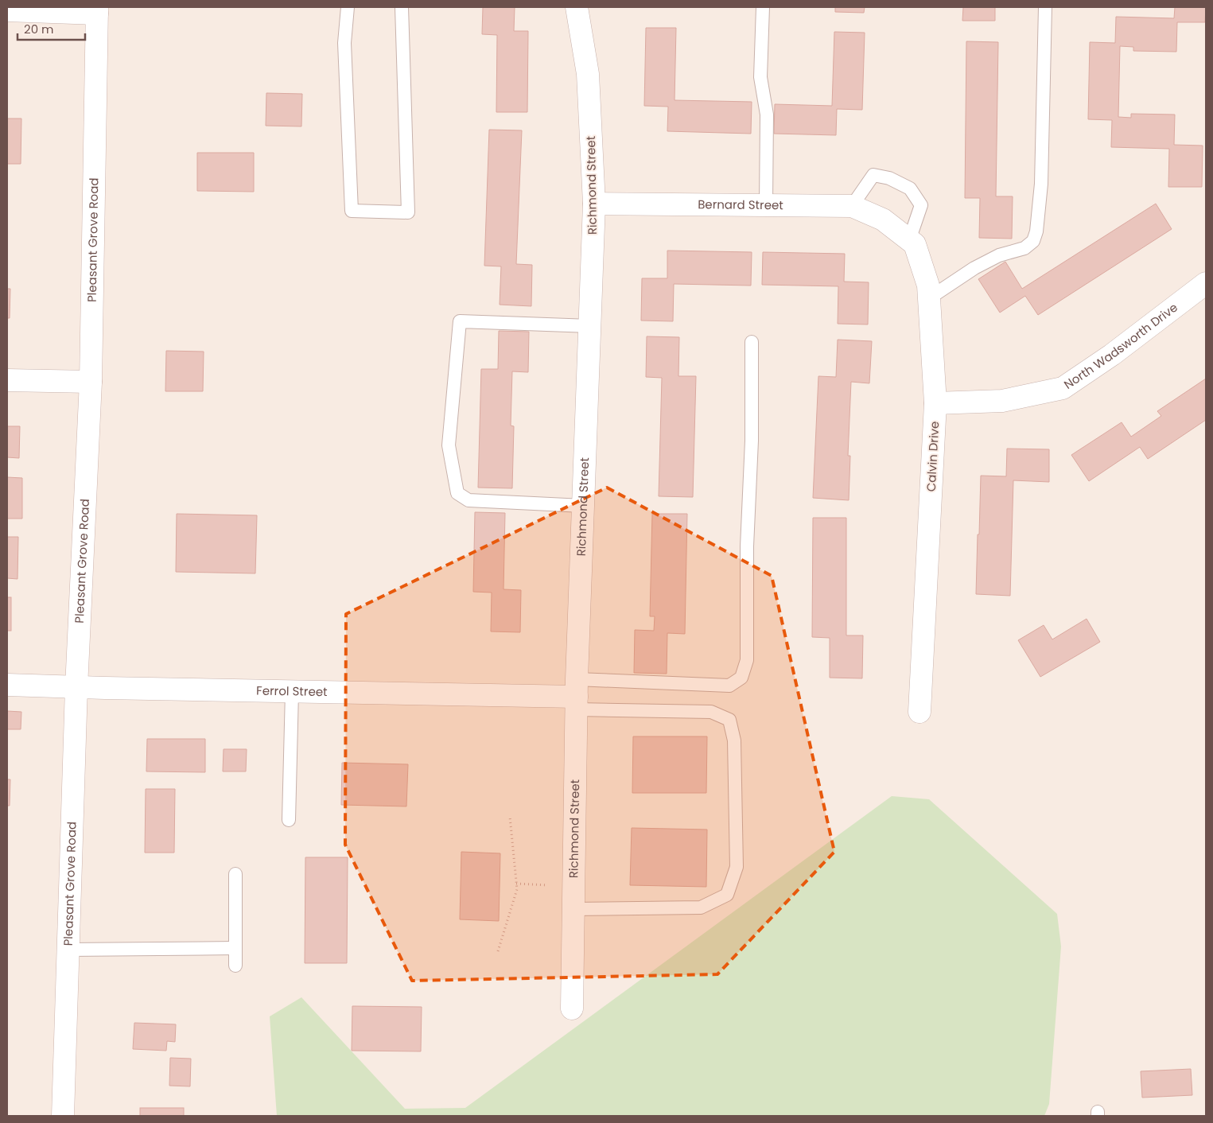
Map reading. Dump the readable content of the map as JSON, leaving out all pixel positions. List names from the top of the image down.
{
  "streets": {
    "street": [
      "Richmond Street",
      "Bernard Street",
      "Pleasant Grove Road",
      "North Wadsworth Drive",
      "Calvin Drive",
      "Ferrol Street"
    ]
  },
  "crossings": [
    ["Richmond Street", "Bernard Street"],
    ["Richmond Street", "Ferrol Street"],
    ["Bernard Street", "Calvin Drive"],
    ["Pleasant Grove Road", "Ferrol Street"],
    ["North Wadsworth Drive", "Calvin Drive"]
  ],
  "scale_bar": "20 m"
}
